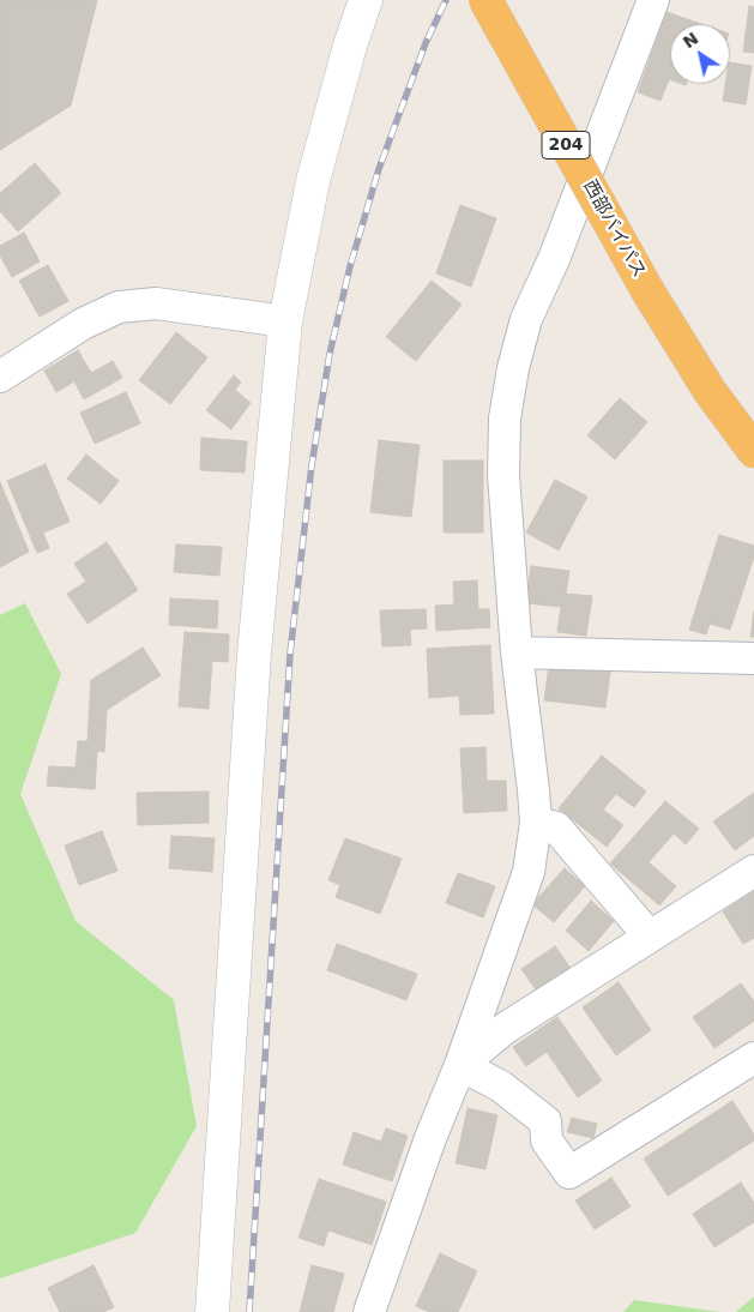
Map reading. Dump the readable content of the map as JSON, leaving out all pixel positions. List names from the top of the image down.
{
  "streets": {
    "highway": ["204", "西部バイパス"]
  },
  "north": "top left"
}
